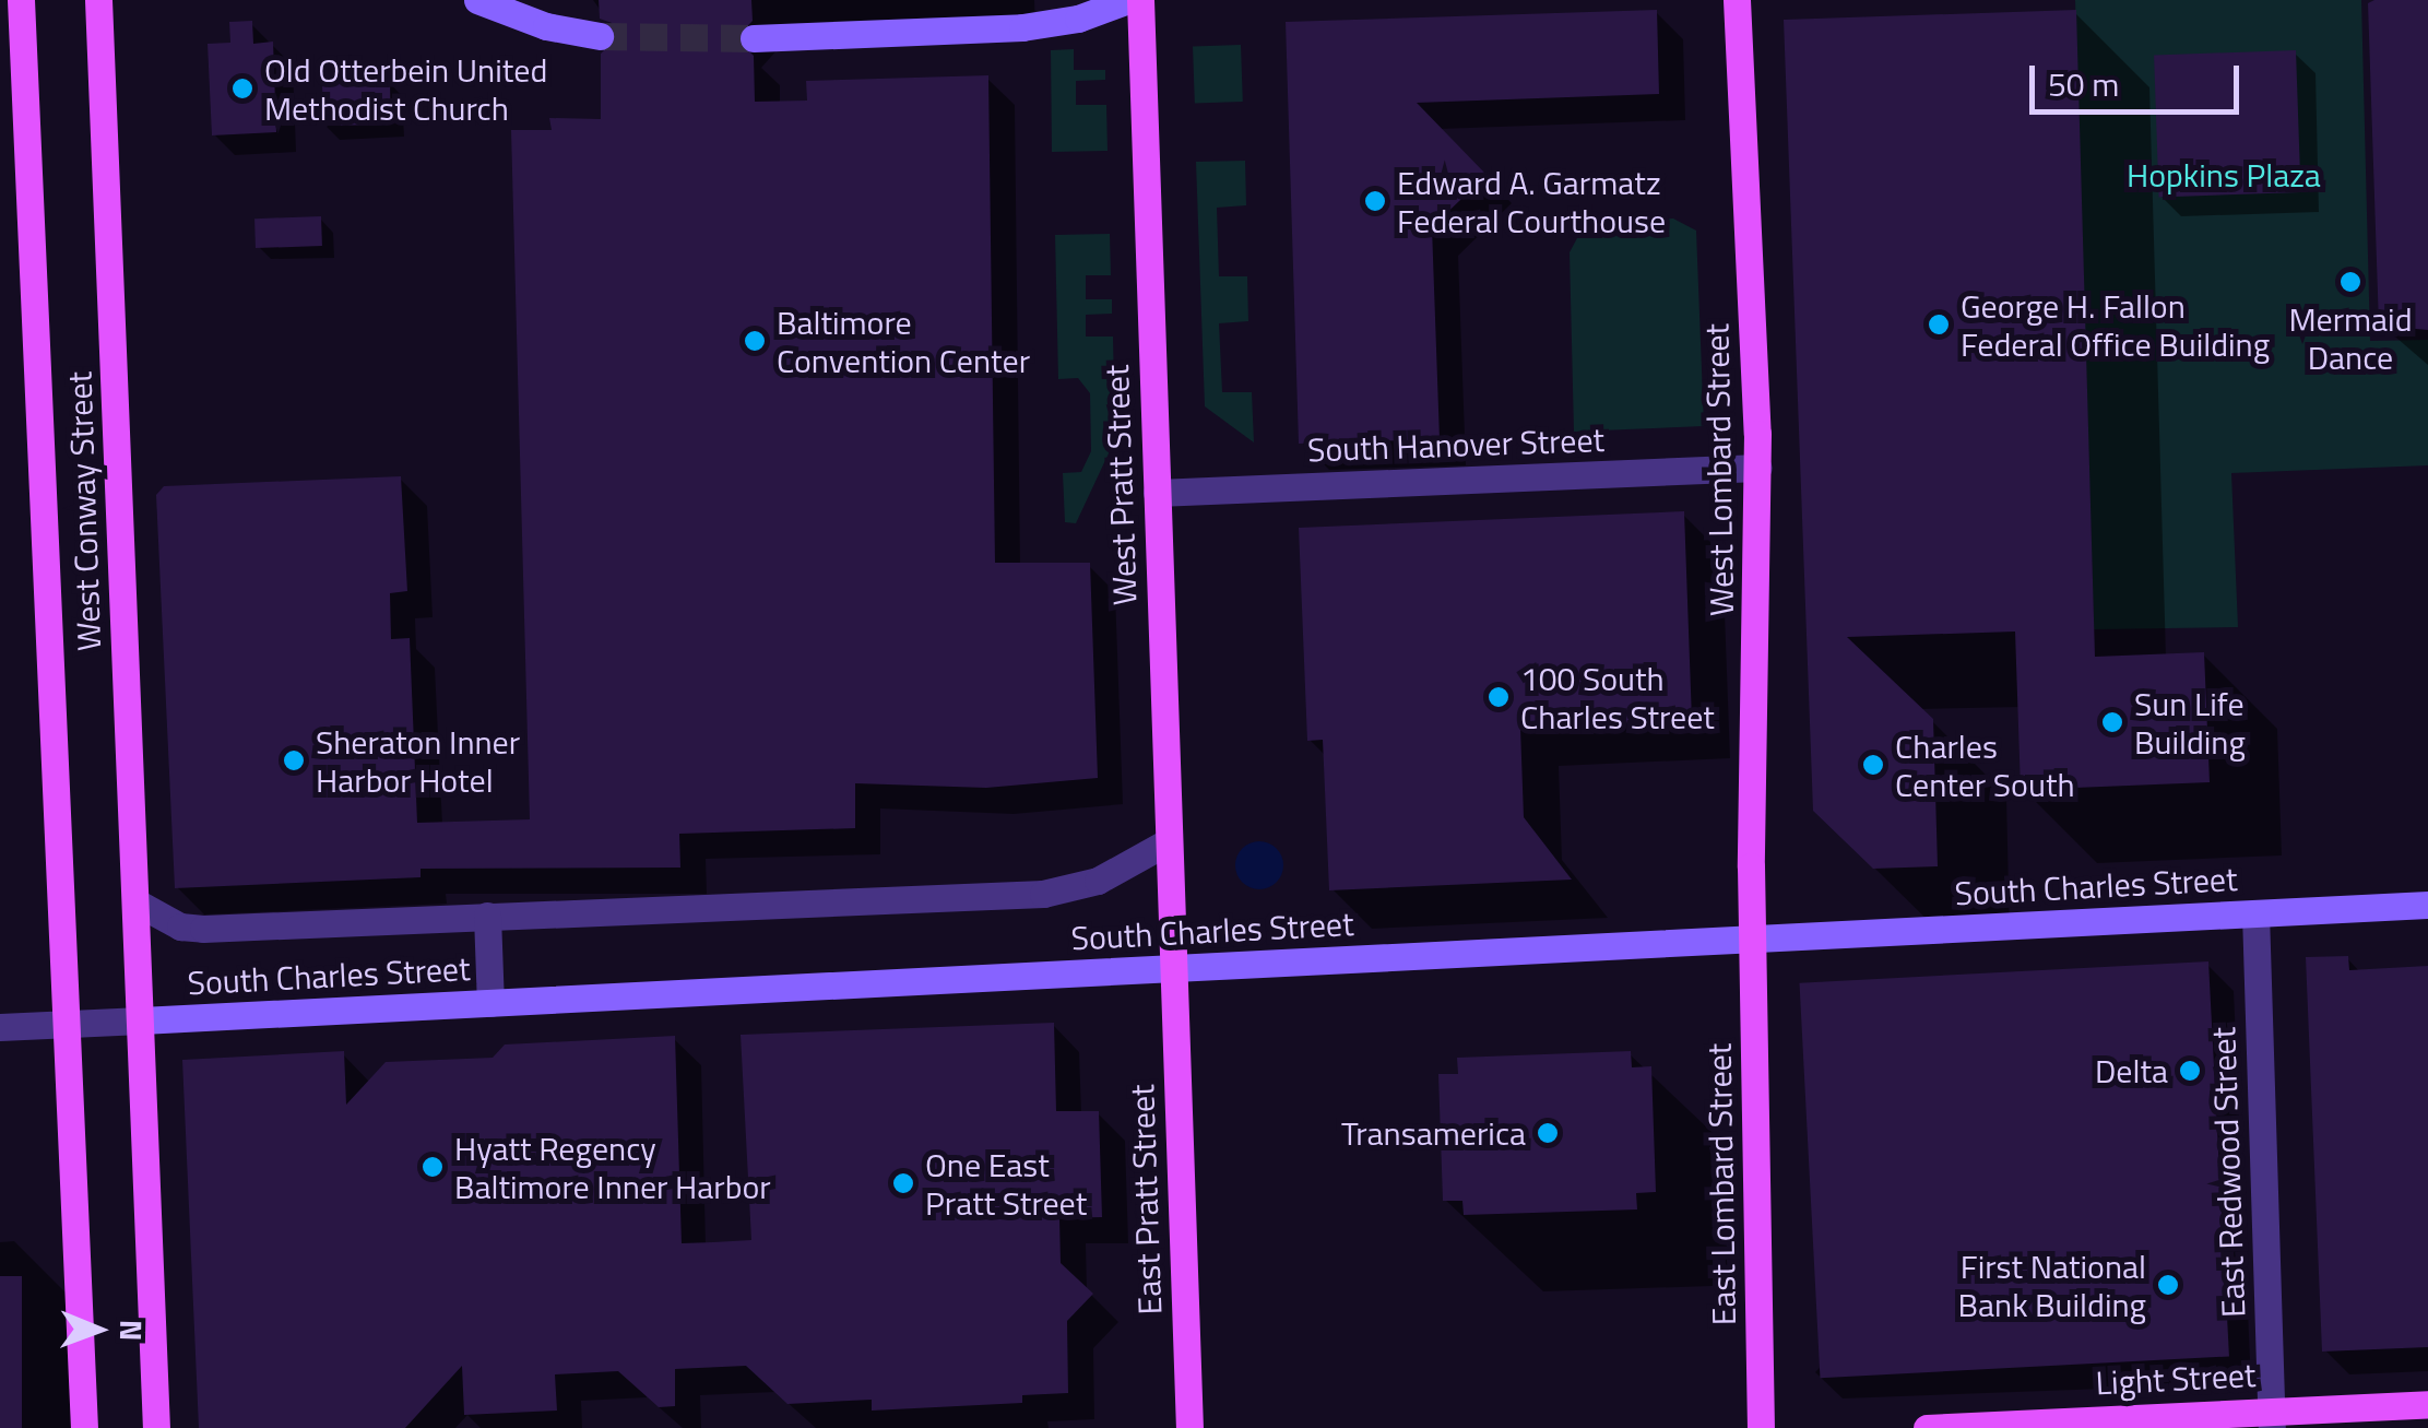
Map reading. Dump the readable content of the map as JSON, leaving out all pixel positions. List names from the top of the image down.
{
  "streets": {
    "main road": [
      "West Lombard Street",
      "West Pratt Street",
      "West Conway Street",
      "South Charles Street",
      "East Lombard Street",
      "East Pratt Street",
      "Light Street"
    ],
    "street": ["South Hanover Street", "East Redwood Street"]
  },
  "crossings": [
    ["South Hanover Street", "West Lombard Street"],
    ["South Hanover Street", "West Pratt Street"],
    ["West Lombard Street", "South Charles Street"],
    ["West Lombard Street", "East Lombard Street"],
    ["West Pratt Street", "South Charles Street"],
    ["West Pratt Street", "East Pratt Street"],
    ["West Conway Street", "South Charles Street"],
    ["South Charles Street", "East Redwood Street"],
    ["South Charles Street", "East Lombard Street"],
    ["South Charles Street", "East Pratt Street"],
    ["East Redwood Street", "Light Street"]
  ],
  "parks": ["Hopkins Plaza"],
  "places": [
    "Old Otterbein United Methodist Church",
    "Edward A. Garmatz Federal Courthouse",
    "Mermaid Dance",
    "George H. Fallon Federal Office Building",
    "Baltimore Convention Center",
    "100 South Charles Street",
    "Sun Life Building",
    "Sheraton Inner Harbor Hotel",
    "Charles Center South",
    "Delta",
    "Transamerica",
    "Hyatt Regency Baltimore Inner Harbor",
    "One East Pratt Street",
    "First National Bank Building"
  ],
  "scale_bar": "50 m",
  "north": "right"
}
